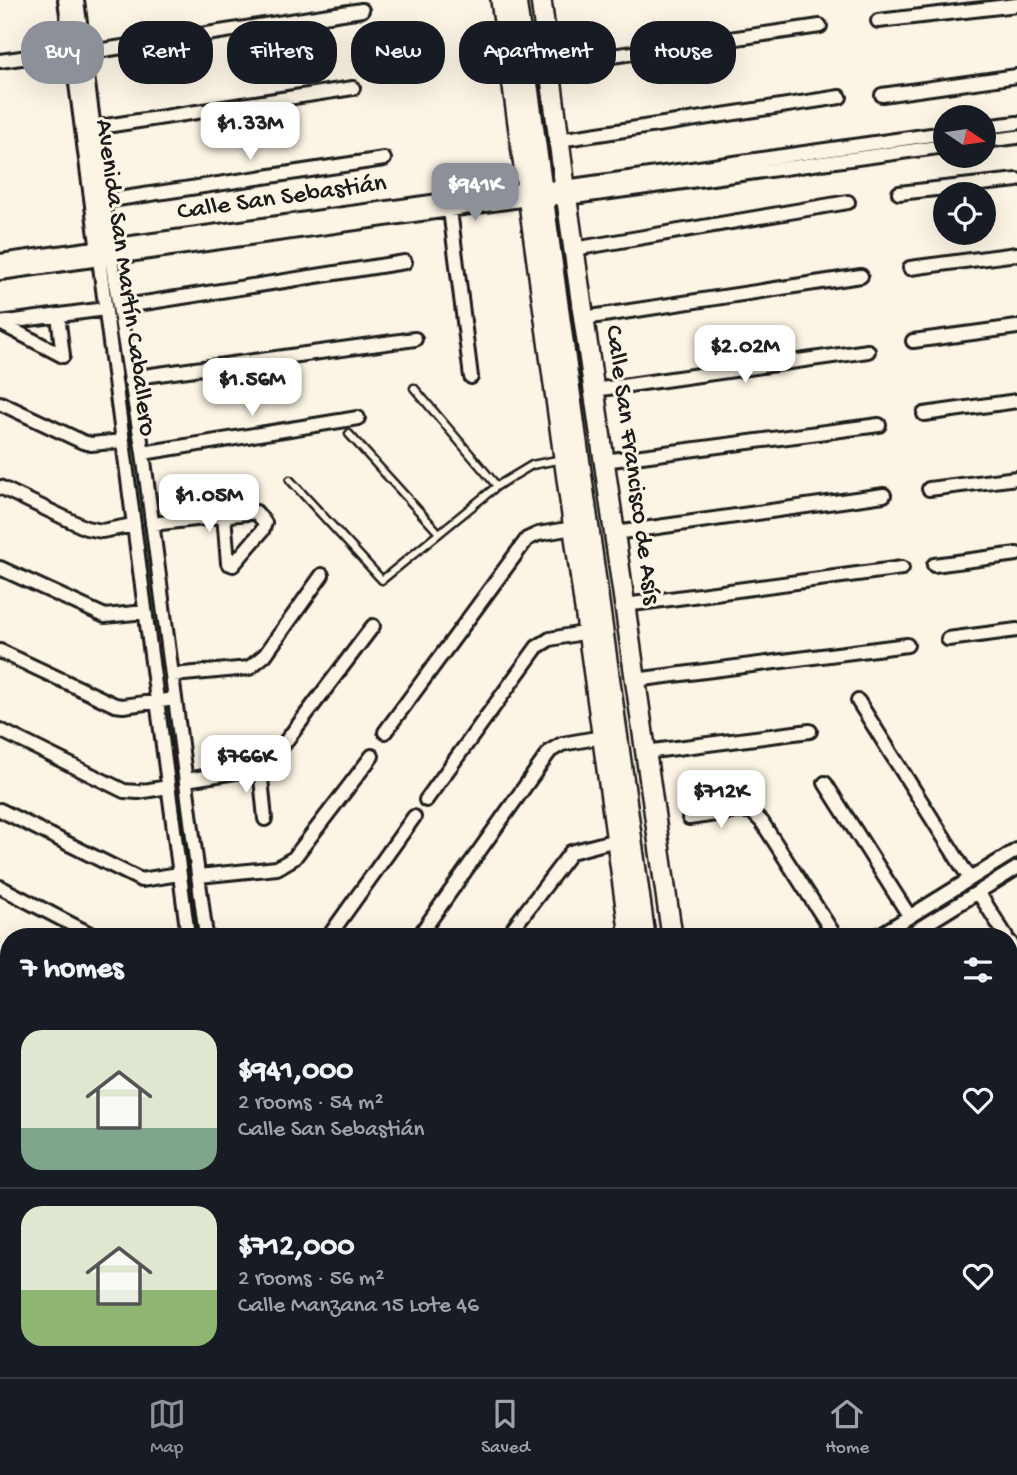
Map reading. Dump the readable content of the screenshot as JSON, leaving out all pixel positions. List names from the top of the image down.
{
  "streets": {
    "street": ["Calle San Sebastián", "Avenida San Martín Caballero", "Calle San Francisco de Asís"]
  },
  "crossings": [
    ["Calle San Sebastián", "Avenida San Martín Caballero"],
    ["Calle San Sebastián", "Calle San Francisco de Asís"]
  ],
  "north": "right",
  "page": {
    "chip": [
      "Buy",
      "Rent",
      "Filters",
      "New",
      "Apartment",
      "House"
    ],
    "price": [
      "$1.33M",
      "$941K",
      "$2.02M",
      "$1.56M",
      "$1.05M",
      "$766K",
      "$712K"
    ],
    "heading": "7 homes",
    "list": [
      {
        "name": "$941,000",
        "note": "2 rooms · 54 m² · Calle San Sebastián"
      },
      {
        "name": "$712,000",
        "note": "2 rooms · 56 m² · Calle Manzana 15 Lote 46"
      }
    ],
    "tabs": ["Map", "Saved", "Home"]
  }
}
